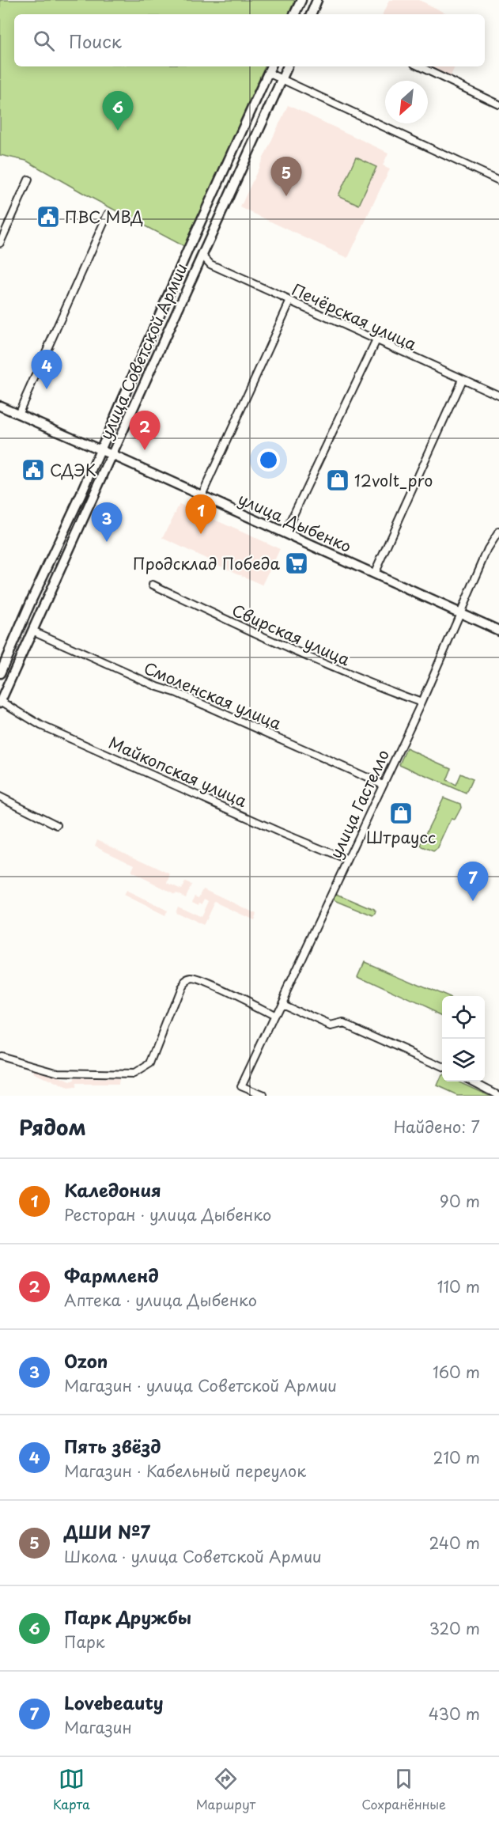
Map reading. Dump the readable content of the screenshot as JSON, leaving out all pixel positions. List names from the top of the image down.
{
  "streets": {
    "main road": ["улица Советской Армии", "улица Дыбенко"],
    "street": [
      "Печёрская улица",
      "Свирская улица",
      "Смоленская улица",
      "Майкопская улица",
      "улица Гастелло"
    ]
  },
  "crossings": [
    ["Печёрская улица", "улица Советской Армии"],
    ["улица Советской Армии", "улица Дыбенко"],
    ["улица Советской Армии", "Смоленская улица"],
    ["улица Советской Армии", "Майкопская улица"],
    ["улица Дыбенко", "улица Гастелло"],
    ["Свирская улица", "улица Гастелло"],
    ["Смоленская улица", "улица Гастелло"],
    ["Майкопская улица", "улица Гастелло"]
  ],
  "places": {
    "public building": ["ПВС МВД", "СДЭК"],
    "shop": ["12volt_pro", "Штраусс"],
    "supermarket": ["Продсклад Победа"]
  },
  "north": "bottom left",
  "page": {
    "search": "Поиск",
    "pins": [
      "6",
      "5",
      "4",
      "2",
      "1",
      "3",
      "7"
    ],
    "heading": ["Рядом", "Найдено: 7"],
    "list": [
      {
        "mark": "1",
        "name": "Каледония",
        "note": "Ресторан · улица Дыбенко",
        "value": "90 m"
      },
      {
        "mark": "2",
        "name": "Фармленд",
        "note": "Аптека · улица Дыбенко",
        "value": "110 m"
      },
      {
        "mark": "3",
        "name": "Ozon",
        "note": "Магазин · улица Советской Армии",
        "value": "160 m"
      },
      {
        "mark": "4",
        "name": "Пять звёзд",
        "note": "Магазин · Кабельный переулок",
        "value": "210 m"
      },
      {
        "mark": "5",
        "name": "ДШИ №7",
        "note": "Школа · улица Советской Армии",
        "value": "240 m"
      },
      {
        "mark": "6",
        "name": "Парк Дружбы",
        "note": "Парк",
        "value": "320 m"
      },
      {
        "mark": "7",
        "name": "Lovebeauty",
        "note": "Магазин",
        "value": "430 m"
      }
    ],
    "nav": ["Карта", "Маршрут", "Сохранённые"]
  }
}
